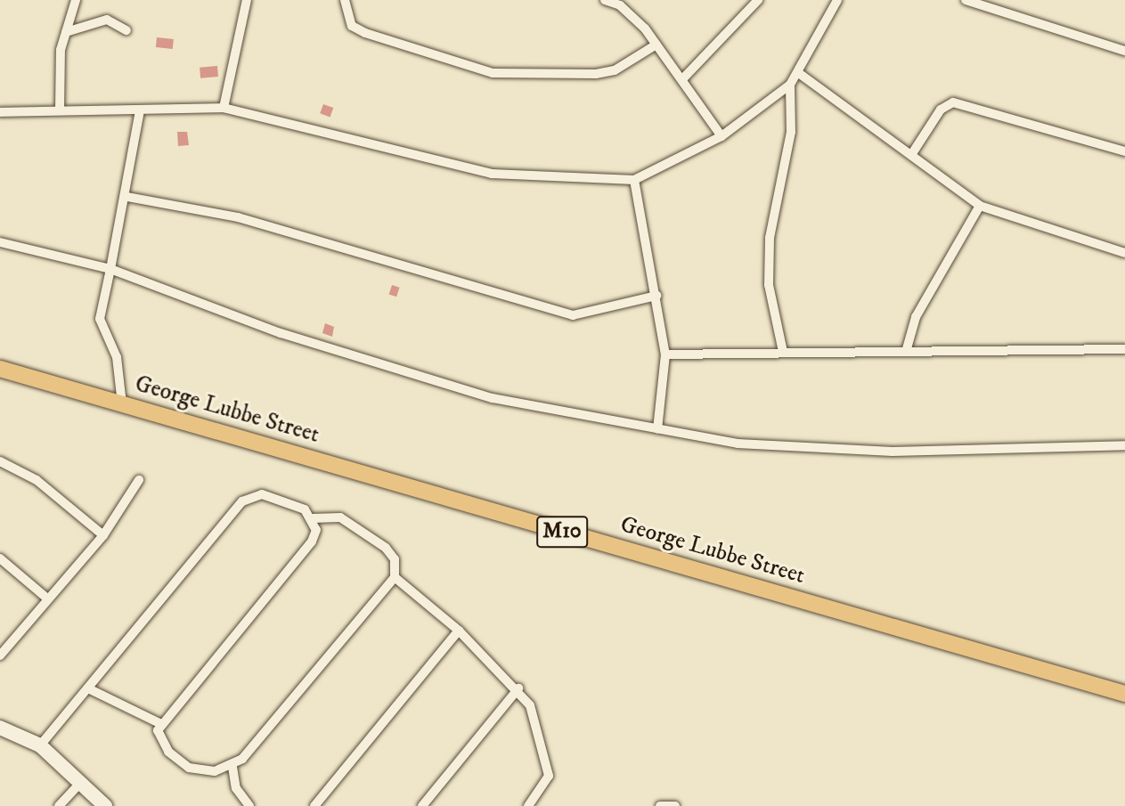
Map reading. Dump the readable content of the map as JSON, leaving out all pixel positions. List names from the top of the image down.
{
  "streets": {
    "main road": ["George Lubbe Street", "M10"]
  }
}
